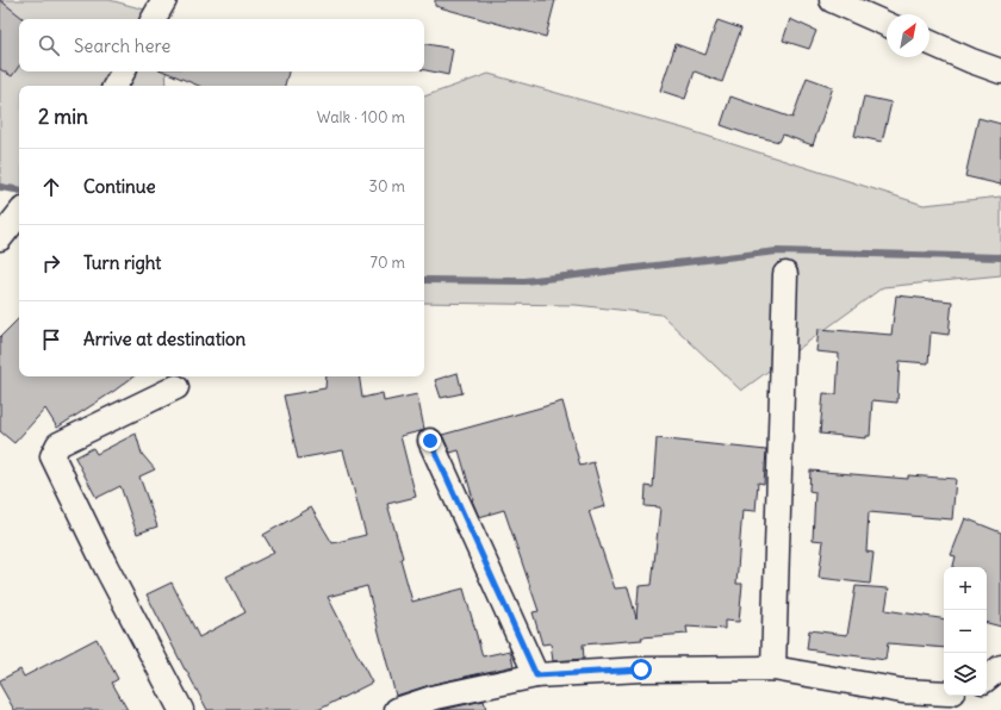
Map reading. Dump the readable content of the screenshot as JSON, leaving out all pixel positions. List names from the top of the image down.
{
  "north": "top right",
  "page": {
    "search": "Search here",
    "heading": ["2 min", "Walk · 100 m"],
    "list": [
      ["Continue", "30 m"],
      ["Turn right", "70 m"],
      "Arrive at destination"
    ],
    "map_buttons": ["+", "−"]
  }
}
